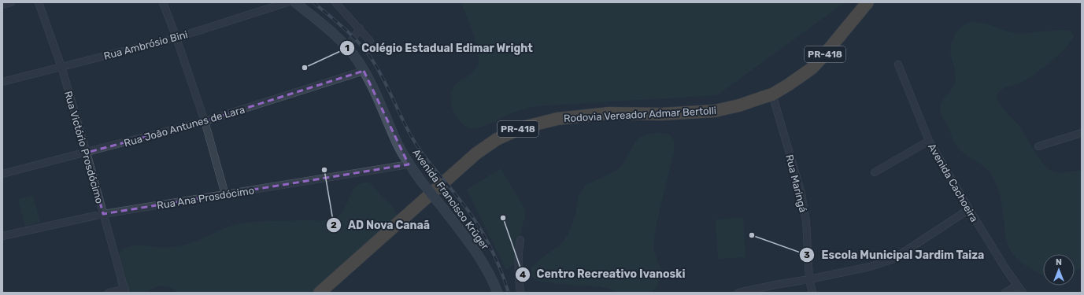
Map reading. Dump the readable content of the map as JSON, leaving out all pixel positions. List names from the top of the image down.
{
  "streets": {
    "highway": ["PR-418", "Rodovia Vereador Admar Bertolli"],
    "main road": ["Avenida Francisco Krüger"],
    "street": [
      "Rua Ambrósio Bini",
      "Rua João Antunes de Lara",
      "Rua Victório Prosdócimo",
      "Avenida Cachoeira",
      "Rua Maringá",
      "Rua Ana Prosdócimo"
    ]
  },
  "crossings": [
    ["Rua Ambrósio Bini", "Rua Victório Prosdócimo"],
    ["Rodovia Vereador Admar Bertolli", "Rua Maringá"],
    ["Rua João Antunes de Lara", "Rua Victório Prosdócimo"],
    ["Rua João Antunes de Lara", "Avenida Francisco Krüger"],
    ["Rua Victório Prosdócimo", "Rua Ana Prosdócimo"],
    ["Rua Ana Prosdócimo", "Avenida Francisco Krüger"]
  ],
  "places": [
    "Colégio Estadual Edimar Wright",
    "AD Nova Canaã",
    "Centro Recreativo Ivanoski",
    "Escola Municipal Jardim Taiza"
  ],
  "north": "top"
}
